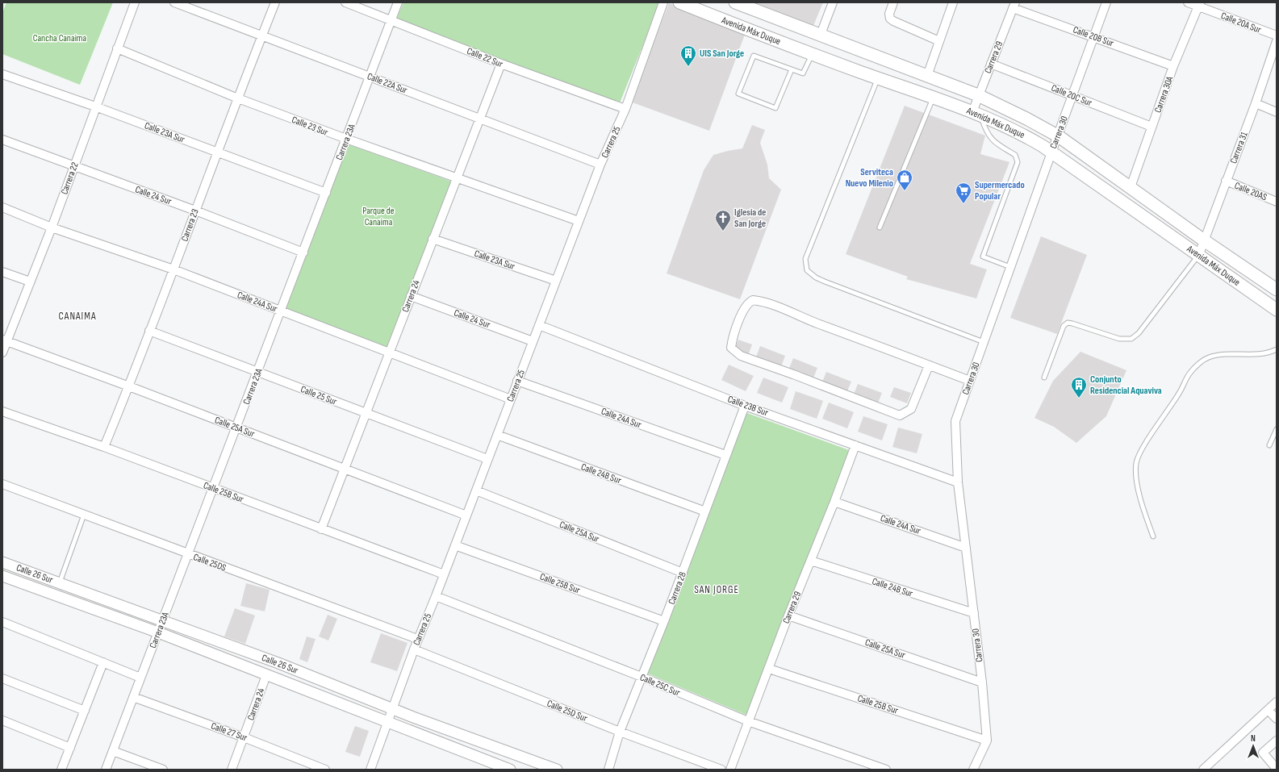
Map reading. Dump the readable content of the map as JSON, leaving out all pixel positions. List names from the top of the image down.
{
  "streets": {
    "main road": ["Avenida Máx Duque"],
    "street": [
      "Calle 20A Sur",
      "Calle 20B Sur",
      "Calle 22 Sur",
      "Carrera 29",
      "Calle 22A Sur",
      "Carrera 30A",
      "Calle 20C Sur",
      "Calle 23 Sur",
      "Calle 23A Sur",
      "Carrera 30",
      "Carrera 23A",
      "Carrera 25",
      "Carrera 31",
      "Carrera 22",
      "Calle 20AS",
      "Calle 24 Sur",
      "Carrera 23",
      "Carrera 24",
      "Calle 24A Sur",
      "Calle 25 Sur",
      "Calle 23B Sur",
      "Calle 25A Sur",
      "Calle 24B Sur",
      "Calle 25B Sur",
      "Calle 25DS",
      "Calle 26 Sur",
      "Carrera 28",
      "Calle 25C Sur",
      "Calle 25D Sur",
      "Calle 27 Sur"
    ]
  },
  "crossings": [
    ["Calle 20A Sur", "Carrera 30A"],
    ["Avenida Máx Duque", "Carrera 29"],
    ["Avenida Máx Duque", "Carrera 30A"],
    ["Avenida Máx Duque", "Carrera 30"],
    ["Avenida Máx Duque", "Carrera 31"],
    ["Calle 20B Sur", "Carrera 29"],
    ["Calle 20B Sur", "Carrera 30A"],
    ["Calle 20B Sur", "Carrera 30"],
    ["Calle 22 Sur", "Carrera 23A"],
    ["Calle 22 Sur", "Carrera 25"],
    ["Calle 22 Sur", "Carrera 24"],
    ["Carrera 29", "Calle 20C Sur"],
    ["Carrera 29", "Calle 24A Sur"],
    ["Carrera 29", "Calle 23B Sur"],
    ["Carrera 29", "Calle 25A Sur"],
    ["Carrera 29", "Calle 24B Sur"],
    ["Carrera 29", "Calle 25B Sur"],
    ["Carrera 29", "Calle 25C Sur"],
    ["Calle 22A Sur", "Carrera 23A"],
    ["Calle 22A Sur", "Carrera 25"],
    ["Calle 22A Sur", "Carrera 23"],
    ["Calle 22A Sur", "Carrera 24"],
    ["Carrera 30A", "Calle 20C Sur"],
    ["Calle 20C Sur", "Carrera 30"],
    ["Calle 23 Sur", "Carrera 23A"],
    ["Calle 23 Sur", "Carrera 25"],
    ["Calle 23 Sur", "Carrera 22"],
    ["Calle 23 Sur", "Carrera 23"],
    ["Calle 23 Sur", "Carrera 24"],
    ["Calle 23A Sur", "Carrera 23A"],
    ["Calle 23A Sur", "Carrera 25"],
    ["Calle 23A Sur", "Carrera 22"],
    ["Calle 23A Sur", "Carrera 23"],
    ["Calle 23A Sur", "Carrera 24"],
    ["Carrera 30", "Calle 24A Sur"],
    ["Carrera 30", "Calle 23B Sur"],
    ["Carrera 30", "Calle 25A Sur"],
    ["Carrera 30", "Calle 24B Sur"],
    ["Carrera 30", "Calle 25B Sur"],
    ["Carrera 23A", "Calle 24 Sur"],
    ["Carrera 23A", "Calle 24A Sur"],
    ["Carrera 23A", "Calle 25 Sur"],
    ["Carrera 23A", "Calle 25A Sur"],
    ["Carrera 23A", "Calle 25B Sur"],
    ["Carrera 23A", "Calle 25DS"],
    ["Carrera 23A", "Calle 26 Sur"],
    ["Carrera 23A", "Calle 27 Sur"],
    ["Carrera 25", "Calle 24 Sur"],
    ["Carrera 25", "Calle 24A Sur"],
    ["Carrera 25", "Calle 25 Sur"],
    ["Carrera 25", "Calle 23B Sur"],
    ["Carrera 25", "Calle 25A Sur"],
    ["Carrera 25", "Calle 24B Sur"],
    ["Carrera 25", "Calle 25B Sur"],
    ["Carrera 25", "Calle 25DS"],
    ["Carrera 25", "Calle 26 Sur"],
    ["Carrera 25", "Calle 25C Sur"],
    ["Carrera 25", "Calle 25D Sur"],
    ["Carrera 31", "Calle 20AS"],
    ["Carrera 22", "Calle 24 Sur"],
    ["Carrera 22", "Calle 24A Sur"],
    ["Carrera 22", "Calle 25A Sur"],
    ["Calle 24 Sur", "Carrera 23"],
    ["Calle 24 Sur", "Carrera 24"],
    ["Carrera 23", "Calle 24A Sur"],
    ["Carrera 23", "Calle 25 Sur"],
    ["Carrera 23", "Calle 25A Sur"],
    ["Carrera 23", "Calle 25B Sur"],
    ["Carrera 24", "Calle 24A Sur"],
    ["Carrera 24", "Calle 25 Sur"],
    ["Carrera 24", "Calle 25A Sur"],
    ["Carrera 24", "Calle 25B Sur"],
    ["Carrera 24", "Calle 26 Sur"],
    ["Carrera 24", "Calle 27 Sur"],
    ["Calle 24A Sur", "Carrera 28"],
    ["Calle 23B Sur", "Carrera 28"],
    ["Calle 25A Sur", "Carrera 28"],
    ["Calle 24B Sur", "Carrera 28"],
    ["Calle 25B Sur", "Carrera 28"],
    ["Carrera 28", "Calle 25C Sur"],
    ["Carrera 28", "Calle 25D Sur"]
  ],
  "districts": ["CANAIMA", "SAN JORGE"],
  "parks": ["Cancha Canaima", "Parque de Canaima"],
  "places": {
    "building": ["UIS San Jorge", "Conjunto Residencial Aquaviva"],
    "shop": ["Serviteca Nuevo Milenio"],
    "supermarket": ["Supermercado Popular"],
    "church": ["Iglesia de San Jorge"]
  },
  "north": "top"
}
